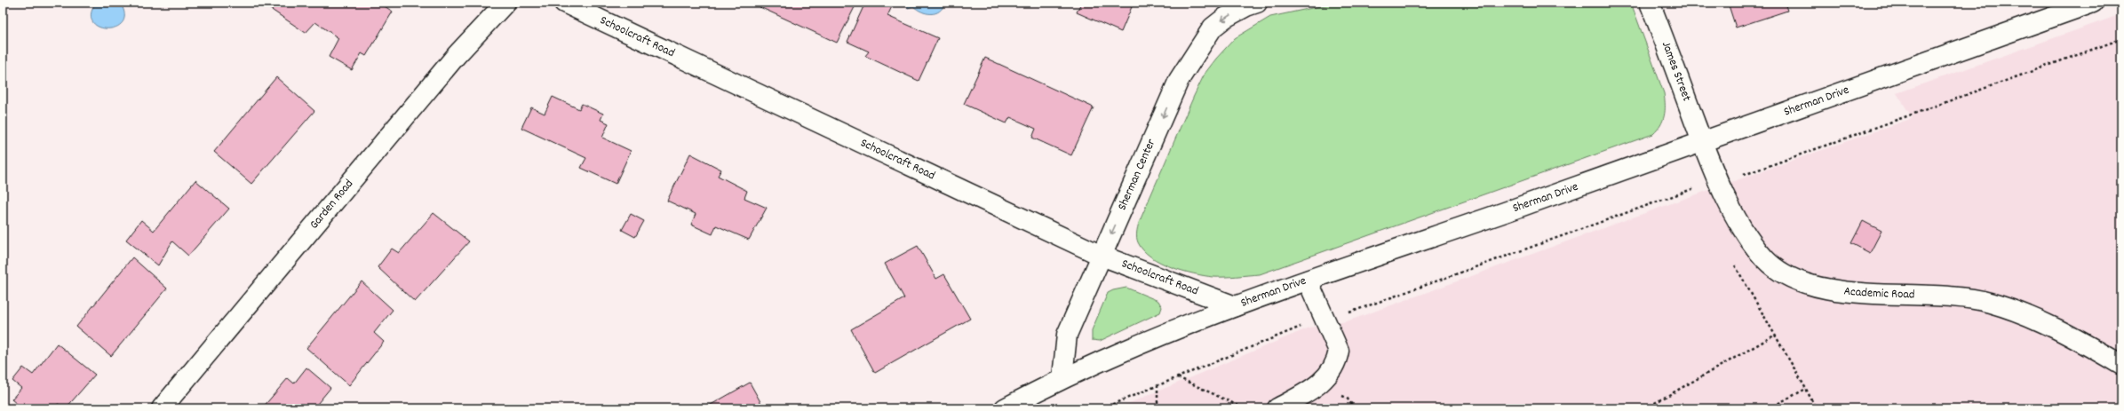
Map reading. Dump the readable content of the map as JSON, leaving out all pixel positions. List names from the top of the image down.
{
  "streets": {
    "street": [
      "Schoolcraft Road",
      "James Street",
      "Sherman Drive",
      "Sherman Center",
      "Garden Road",
      "Academic Road"
    ]
  },
  "crossings": [
    ["Schoolcraft Road", "Sherman Drive"],
    ["Schoolcraft Road", "Sherman Center"],
    ["James Street", "Sherman Drive"],
    ["James Street", "Academic Road"],
    ["Sherman Drive", "Sherman Center"],
    ["Sherman Drive", "Academic Road"]
  ],
  "one_way": ["Sherman Center"]
}
